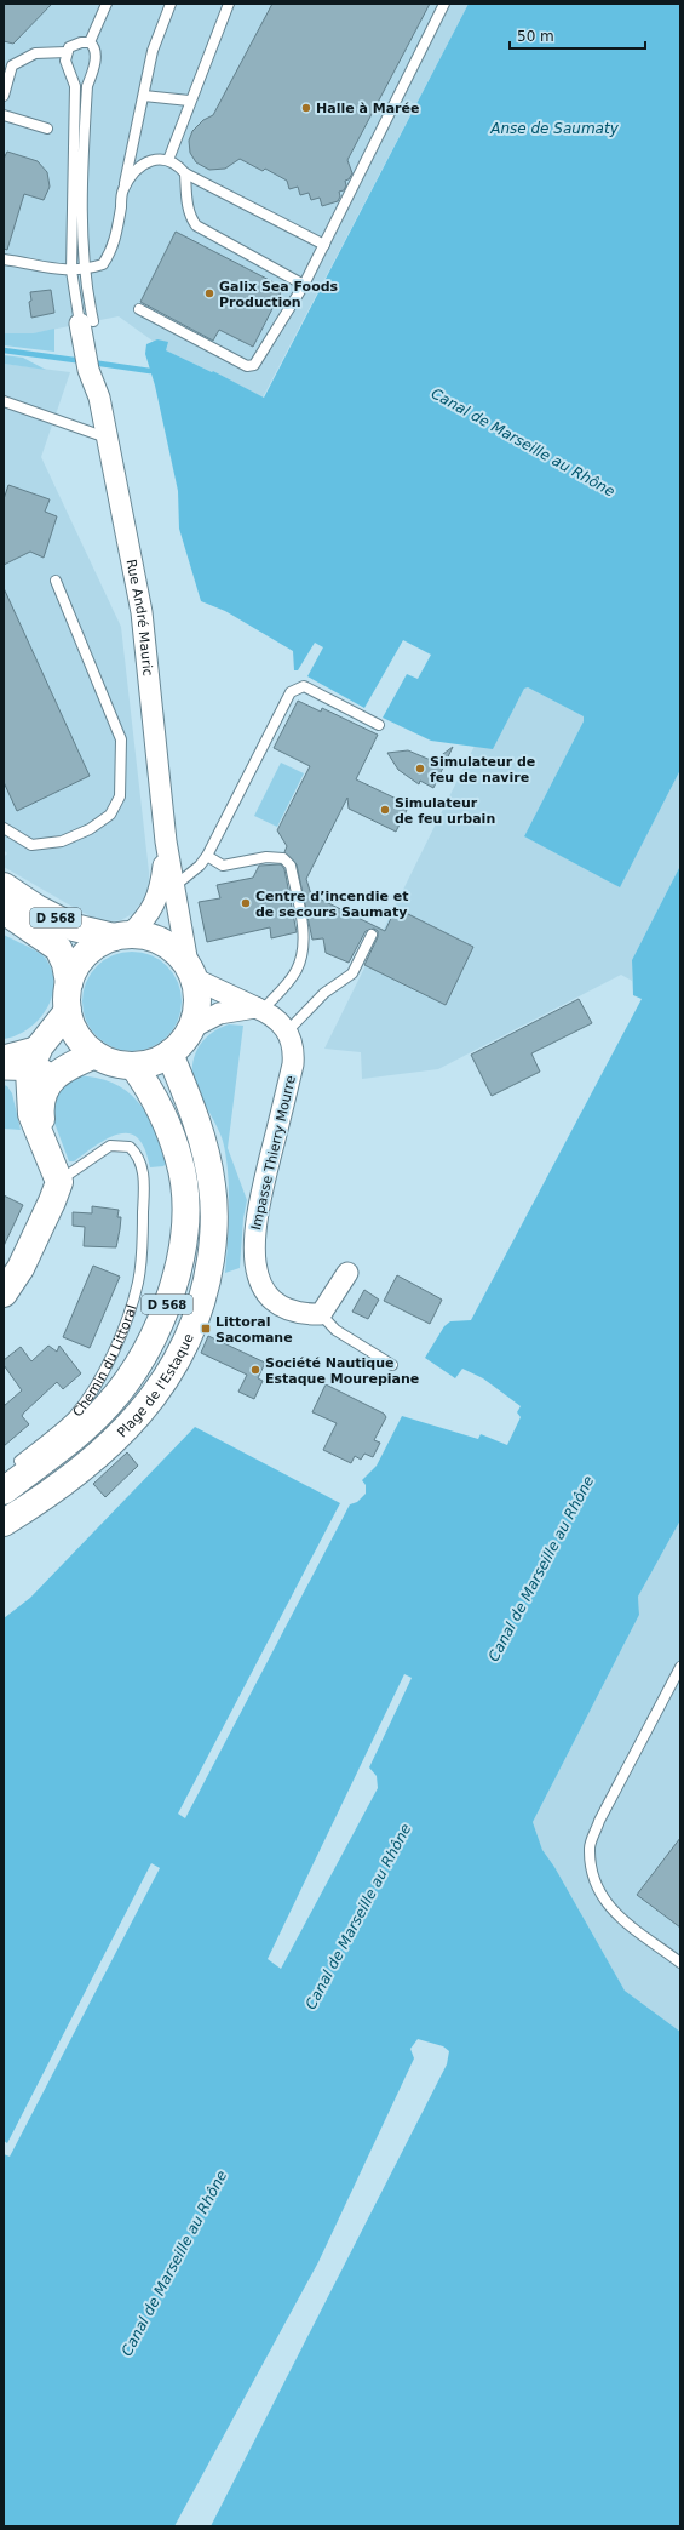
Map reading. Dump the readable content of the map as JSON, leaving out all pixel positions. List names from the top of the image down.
{
  "streets": {
    "main road": ["D 568", "Plage de l'Estaque"],
    "street": ["Rue André Mauric", "Impasse Thierry Mourre"],
    "lane": ["Chemin du Littoral"]
  },
  "crossings": [
    ["Rue André Mauric", "D 568"],
    ["Rue André Mauric", "Plage de l'Estaque"],
    ["D 568", "Plage de l'Estaque"]
  ],
  "water": ["Anse de Saumaty", "Canal de Marseille au Rhône"],
  "places": {
    "other": [
      "Halle à Marée",
      "Galix Sea Foods Production",
      "Simulateur de feu de navire",
      "Simulateur de feu urbain",
      "Centre d’incendie et de secours Saumaty",
      "Société Nautique Estaque Mourepiane"
    ],
    "transit": ["Littoral Sacomane"]
  },
  "scale_bar": "50 m"
}
